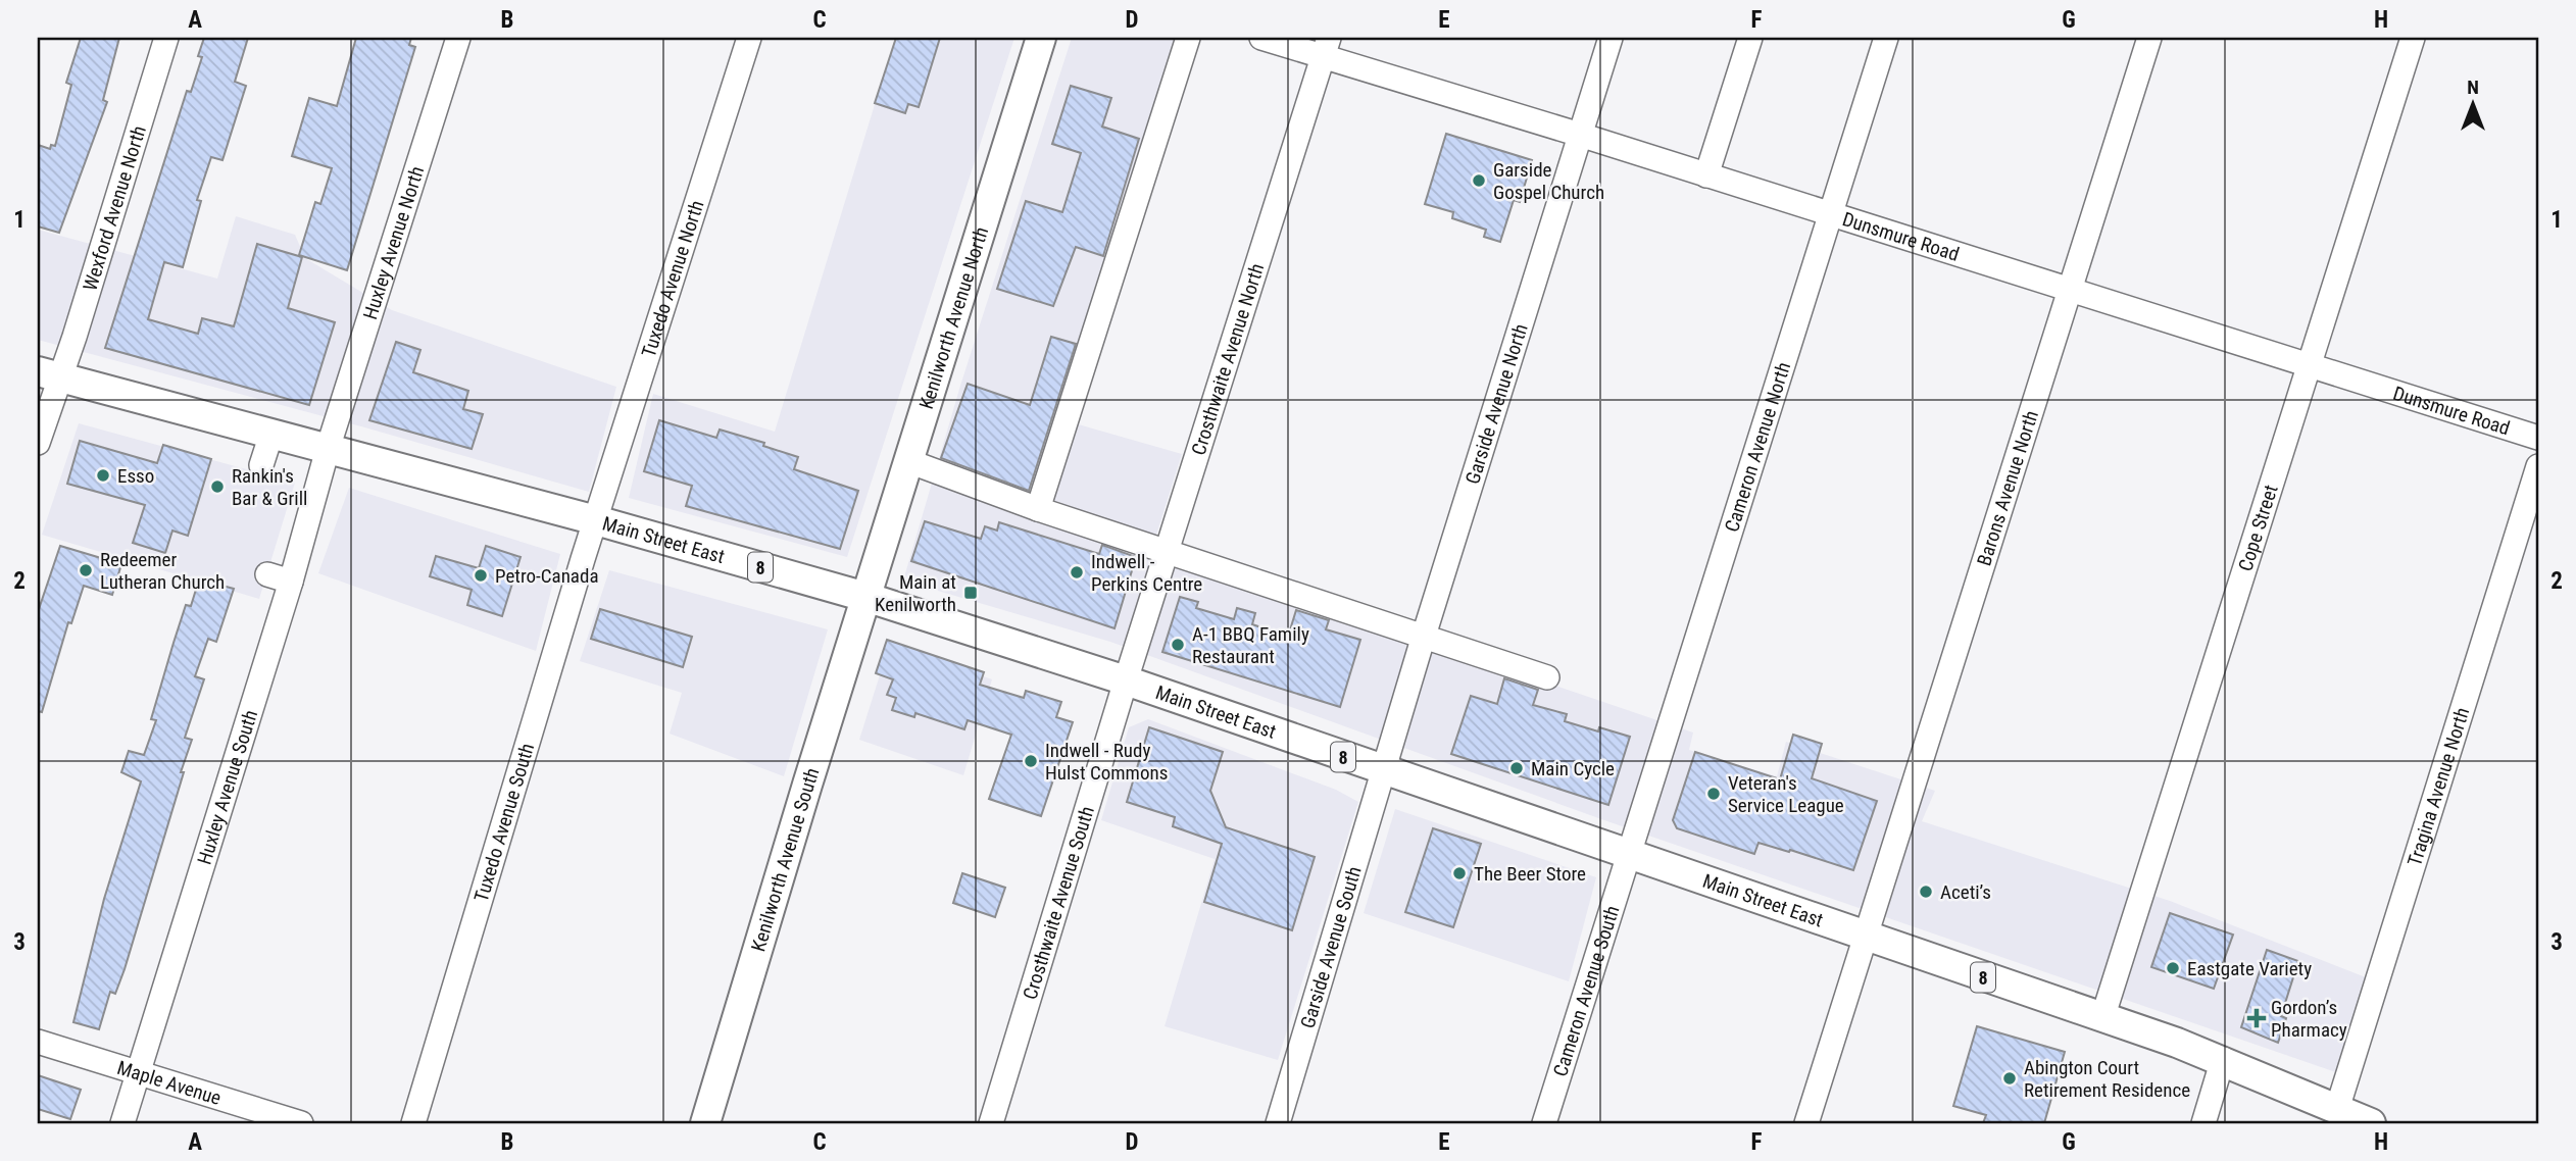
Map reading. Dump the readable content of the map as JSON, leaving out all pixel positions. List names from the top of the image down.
{
  "streets": {
    "main road": [
      "Kenilworth Avenue North",
      "Main Street East",
      "8",
      "Kenilworth Avenue South"
    ],
    "street": [
      "Wexford Avenue North",
      "Dunsmure Road",
      "Huxley Avenue North",
      "Tuxedo Avenue North",
      "Crosthwaite Avenue North",
      "Garside Avenue North",
      "Cameron Avenue North",
      "Barons Avenue North",
      "Cope Street",
      "Huxley Avenue South",
      "Tragina Avenue North",
      "Tuxedo Avenue South",
      "Crosthwaite Avenue South",
      "Garside Avenue South",
      "Cameron Avenue South",
      "Maple Avenue"
    ]
  },
  "crossings": [
    ["Wexford Avenue North", "Main Street East"],
    ["Dunsmure Road", "Crosthwaite Avenue North"],
    ["Dunsmure Road", "Garside Avenue North"],
    ["Dunsmure Road", "Cameron Avenue North"],
    ["Dunsmure Road", "Barons Avenue North"],
    ["Dunsmure Road", "Cope Street"],
    ["Huxley Avenue North", "Main Street East"],
    ["Huxley Avenue North", "Huxley Avenue South"],
    ["Tuxedo Avenue North", "Main Street East"],
    ["Tuxedo Avenue North", "Tuxedo Avenue South"],
    ["Kenilworth Avenue North", "Main Street East"],
    ["Kenilworth Avenue North", "Kenilworth Avenue South"],
    ["Crosthwaite Avenue North", "Main Street East"],
    ["Crosthwaite Avenue North", "Crosthwaite Avenue South"],
    ["Garside Avenue North", "Main Street East"],
    ["Garside Avenue North", "Garside Avenue South"],
    ["Cameron Avenue North", "Main Street East"],
    ["Cameron Avenue North", "Cameron Avenue South"],
    ["Barons Avenue North", "Main Street East"],
    ["Cope Street", "Main Street East"],
    ["Main Street East", "Huxley Avenue South"],
    ["Main Street East", "Tragina Avenue North"],
    ["Main Street East", "Tuxedo Avenue South"],
    ["Main Street East", "Kenilworth Avenue South"],
    ["Main Street East", "Crosthwaite Avenue South"],
    ["Main Street East", "Garside Avenue South"],
    ["Main Street East", "Cameron Avenue South"],
    ["Huxley Avenue South", "Maple Avenue"]
  ],
  "places": {
    "other": [
      "Garside Gospel Church",
      "Esso",
      "Rankin's Bar & Grill",
      "Redeemer Lutheran Church",
      "Indwell - Perkins Centre",
      "Petro-Canada",
      "A-1 BBQ Family Restaurant",
      "Indwell - Rudy Hulst Commons",
      "Main Cycle",
      "Veteran's Service League",
      "The Beer Store",
      "Aceti’s",
      "Eastgate Variety",
      "Abington Court Retirement Residence"
    ],
    "transit": ["Main at Kenilworth"],
    "health": ["Gordon’s Pharmacy"]
  },
  "north": "top",
  "grid": {
    "columns": [
      "A",
      "B",
      "C",
      "D",
      "E",
      "F",
      "G",
      "H"
    ],
    "rows": ["1", "2", "3"]
  }
}
